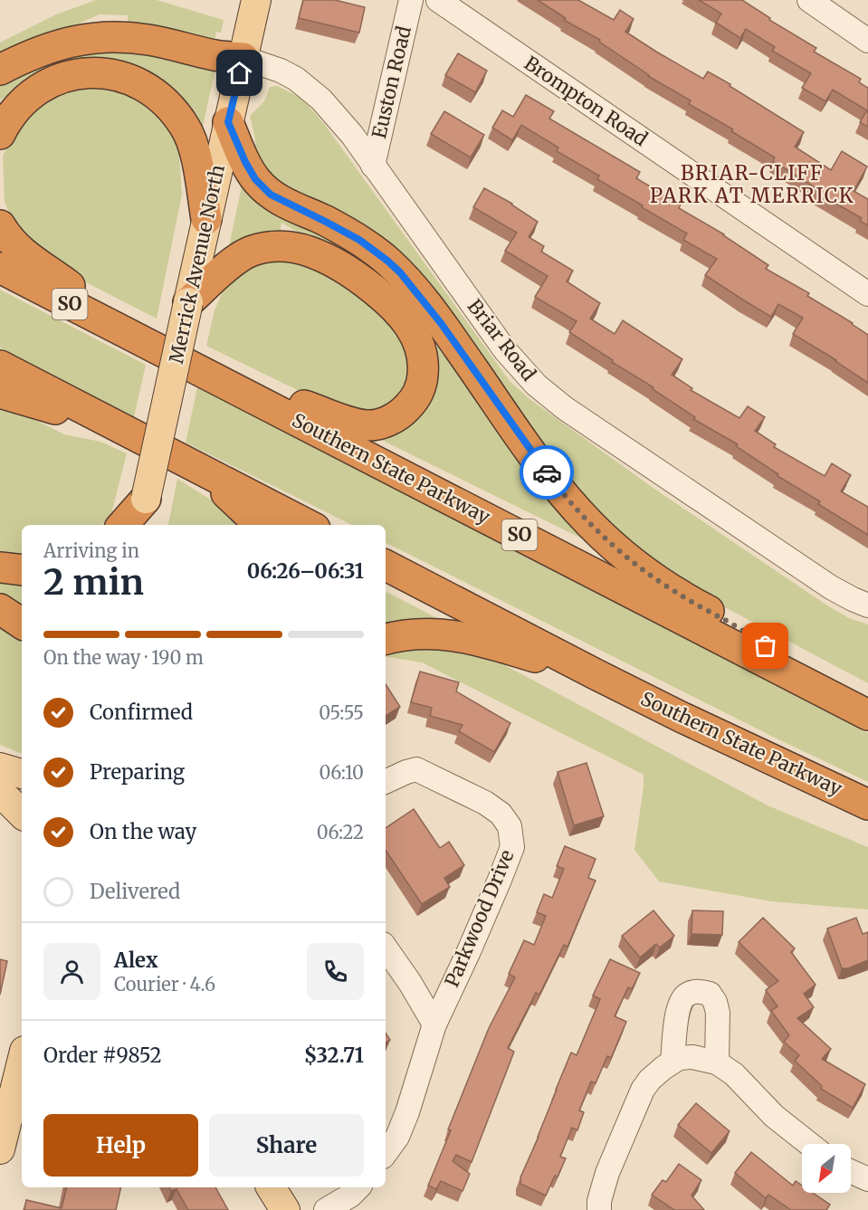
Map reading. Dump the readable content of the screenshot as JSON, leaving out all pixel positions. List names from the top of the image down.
{
  "streets": {
    "highway": ["SO", "Southern State Parkway"],
    "main road": ["Merrick Avenue North"],
    "street": [
      "Euston Road",
      "Brompton Road",
      "Briar Road",
      "Parkwood Drive"
    ]
  },
  "crossings": [
    ["Euston Road", "Briar Road"],
    ["Merrick Avenue North", "Briar Road"]
  ],
  "districts": ["BRIAR-CLIFF PARK AT MERRICK"],
  "north": "bottom left",
  "page": {
    "heading": ["2 min", "Arriving in", "06:26–06:31"],
    "panel": [
      "Alex",
      "Courier · 4.6",
      "Order #9852",
      "$32.71"
    ],
    "bar": "On the way · 190 m",
    "list": [
      ["Confirmed", "05:55"],
      ["Preparing", "06:10"],
      ["On the way", "06:22"],
      "Delivered"
    ],
    "buttons": ["Help", "Share"]
  }
}
